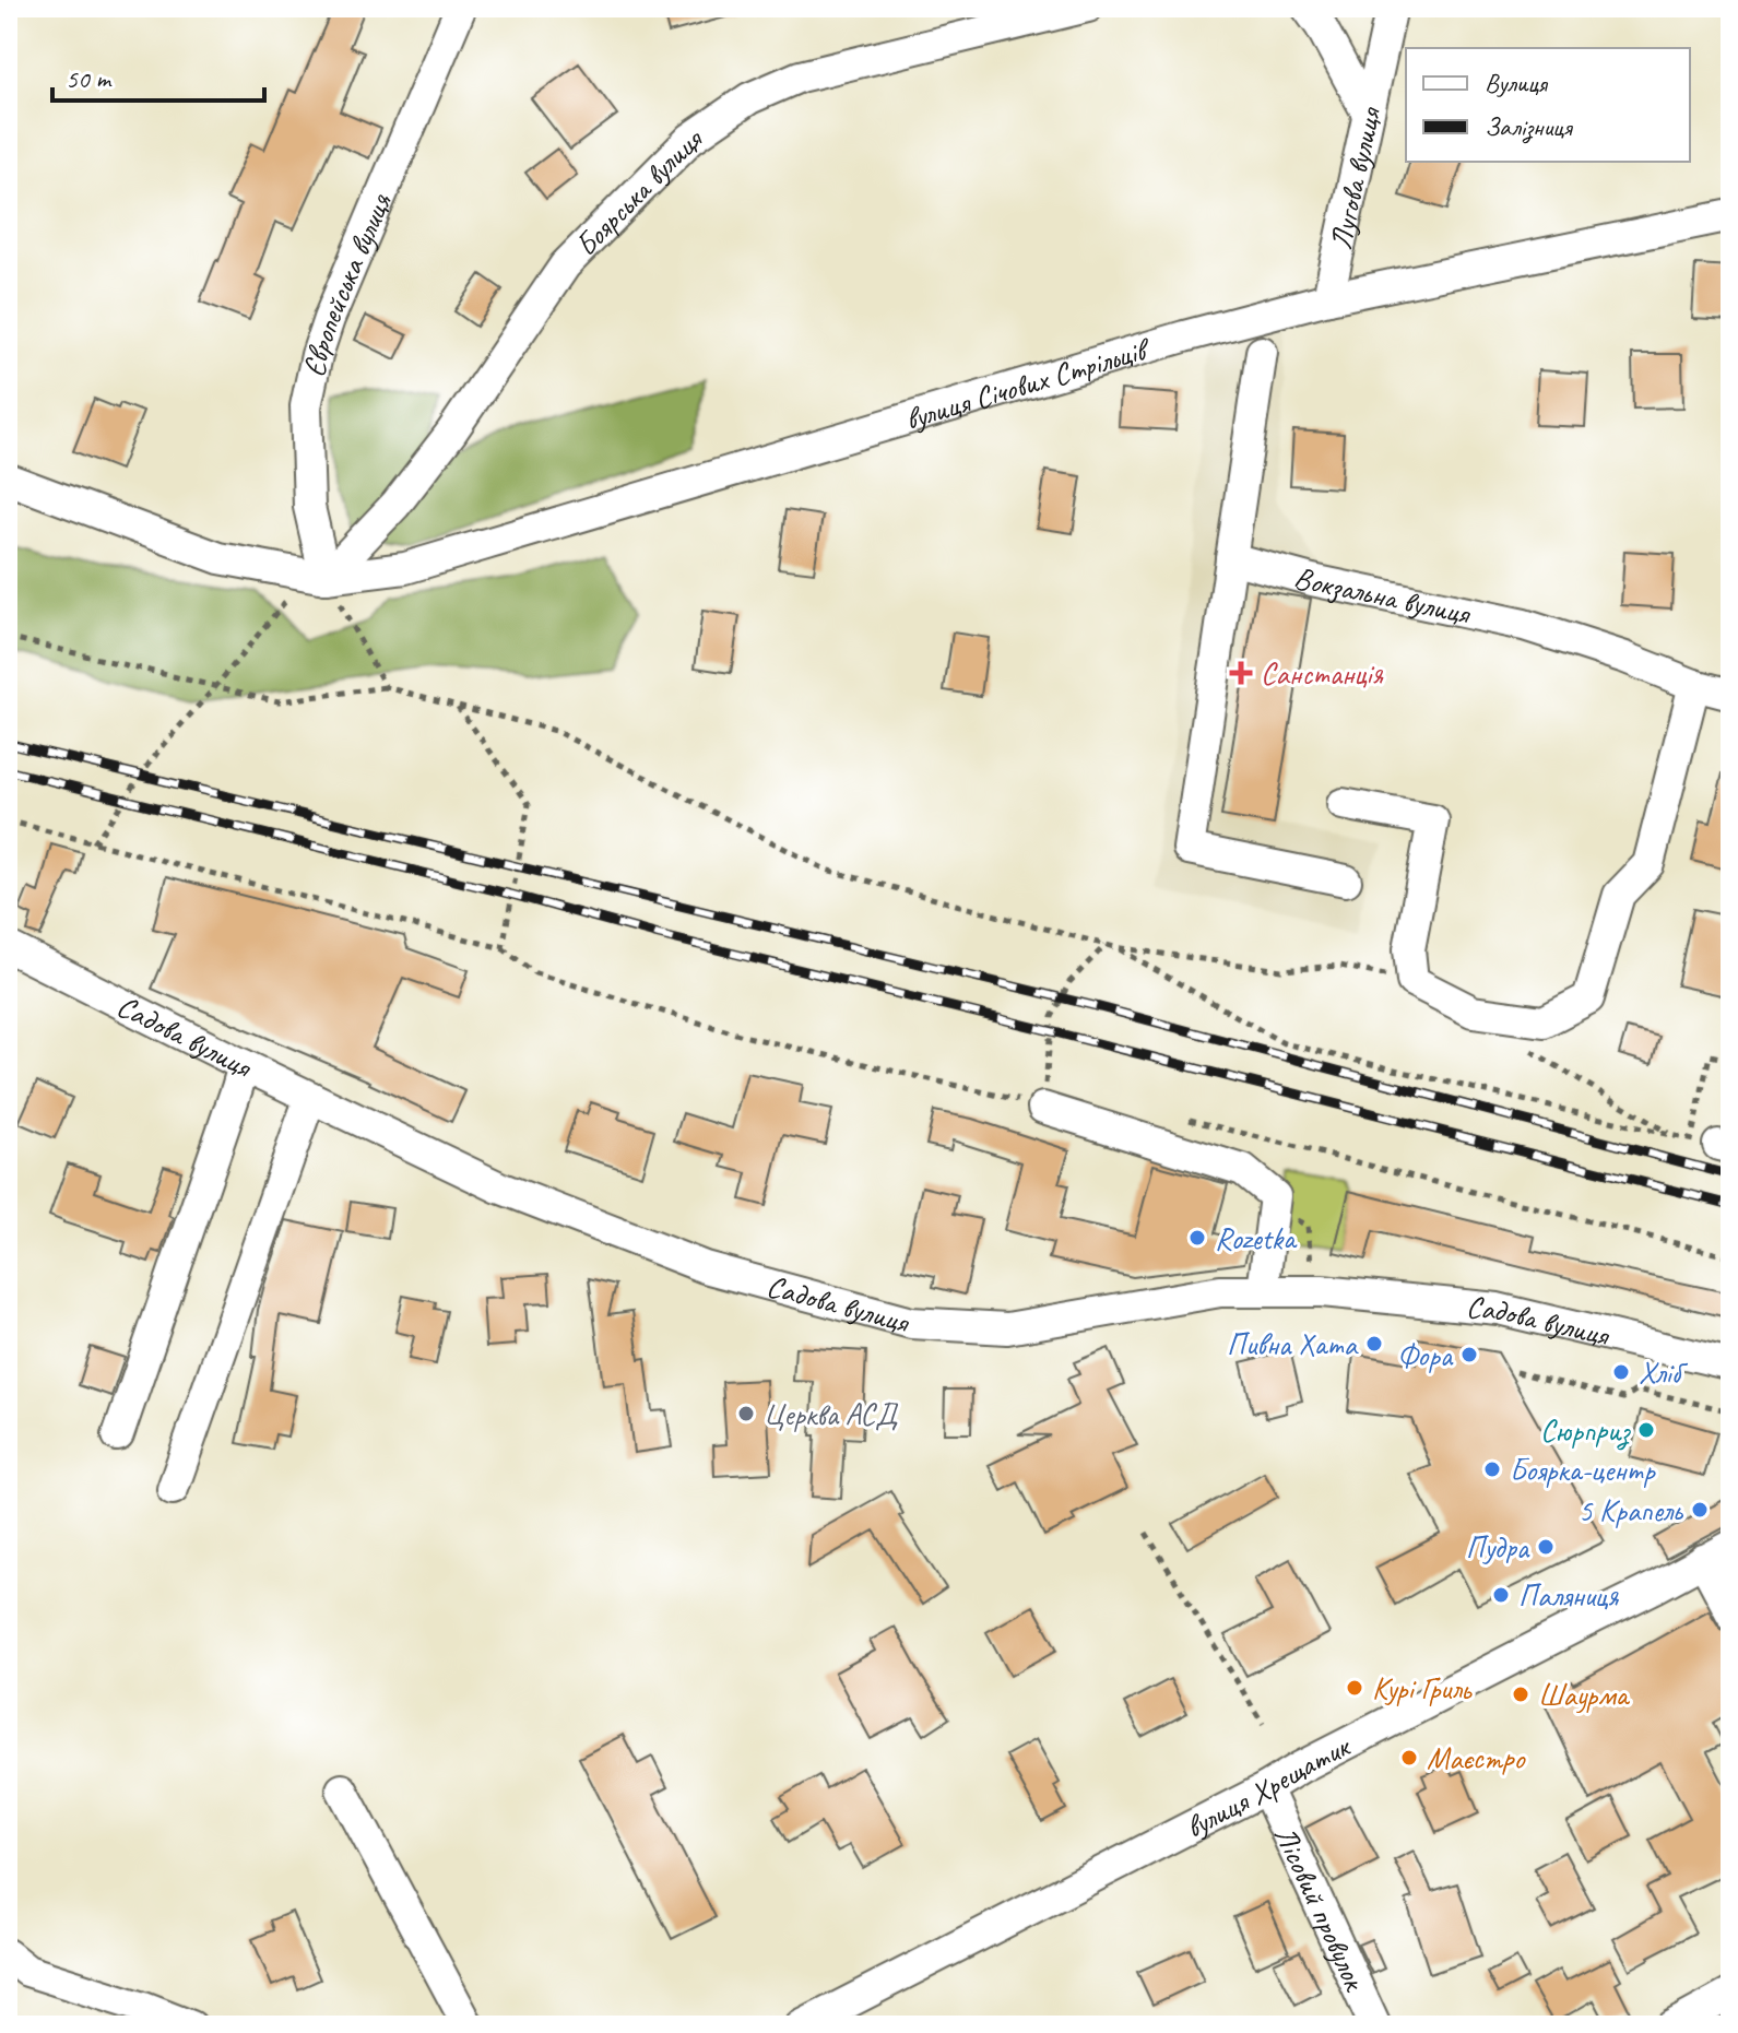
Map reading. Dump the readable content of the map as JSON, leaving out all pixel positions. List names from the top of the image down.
{
  "streets": {
    "street": [
      "Лугова вулиця",
      "Боярська вулиця",
      "Європейська вулиця",
      "вулиця Січових Стрільців",
      "Вокзальна вулиця",
      "Садова вулиця",
      "вулиця Хрещатик",
      "Лісовий провулок"
    ]
  },
  "crossings": [
    ["Лугова вулиця", "вулиця Січових Стрільців"],
    ["Боярська вулиця", "Європейська вулиця"],
    ["Боярська вулиця", "вулиця Січових Стрільців"],
    ["Європейська вулиця", "вулиця Січових Стрільців"],
    ["вулиця Хрещатик", "Лісовий провулок"]
  ],
  "places": {
    "health": ["Санстанція"],
    "other": [
      "Rozetka",
      "Пивна Хата",
      "Фора",
      "Хліб",
      "Церква АСД",
      "Сюрприз",
      "Боярка-центр",
      "5 Крапель",
      "Пудра",
      "Паляниця",
      "Курі Гриль",
      "Шаурма",
      "Маєстро"
    ]
  },
  "legend": ["Вулиця", "Залізниця"],
  "scale_bar": "50 m"
}
